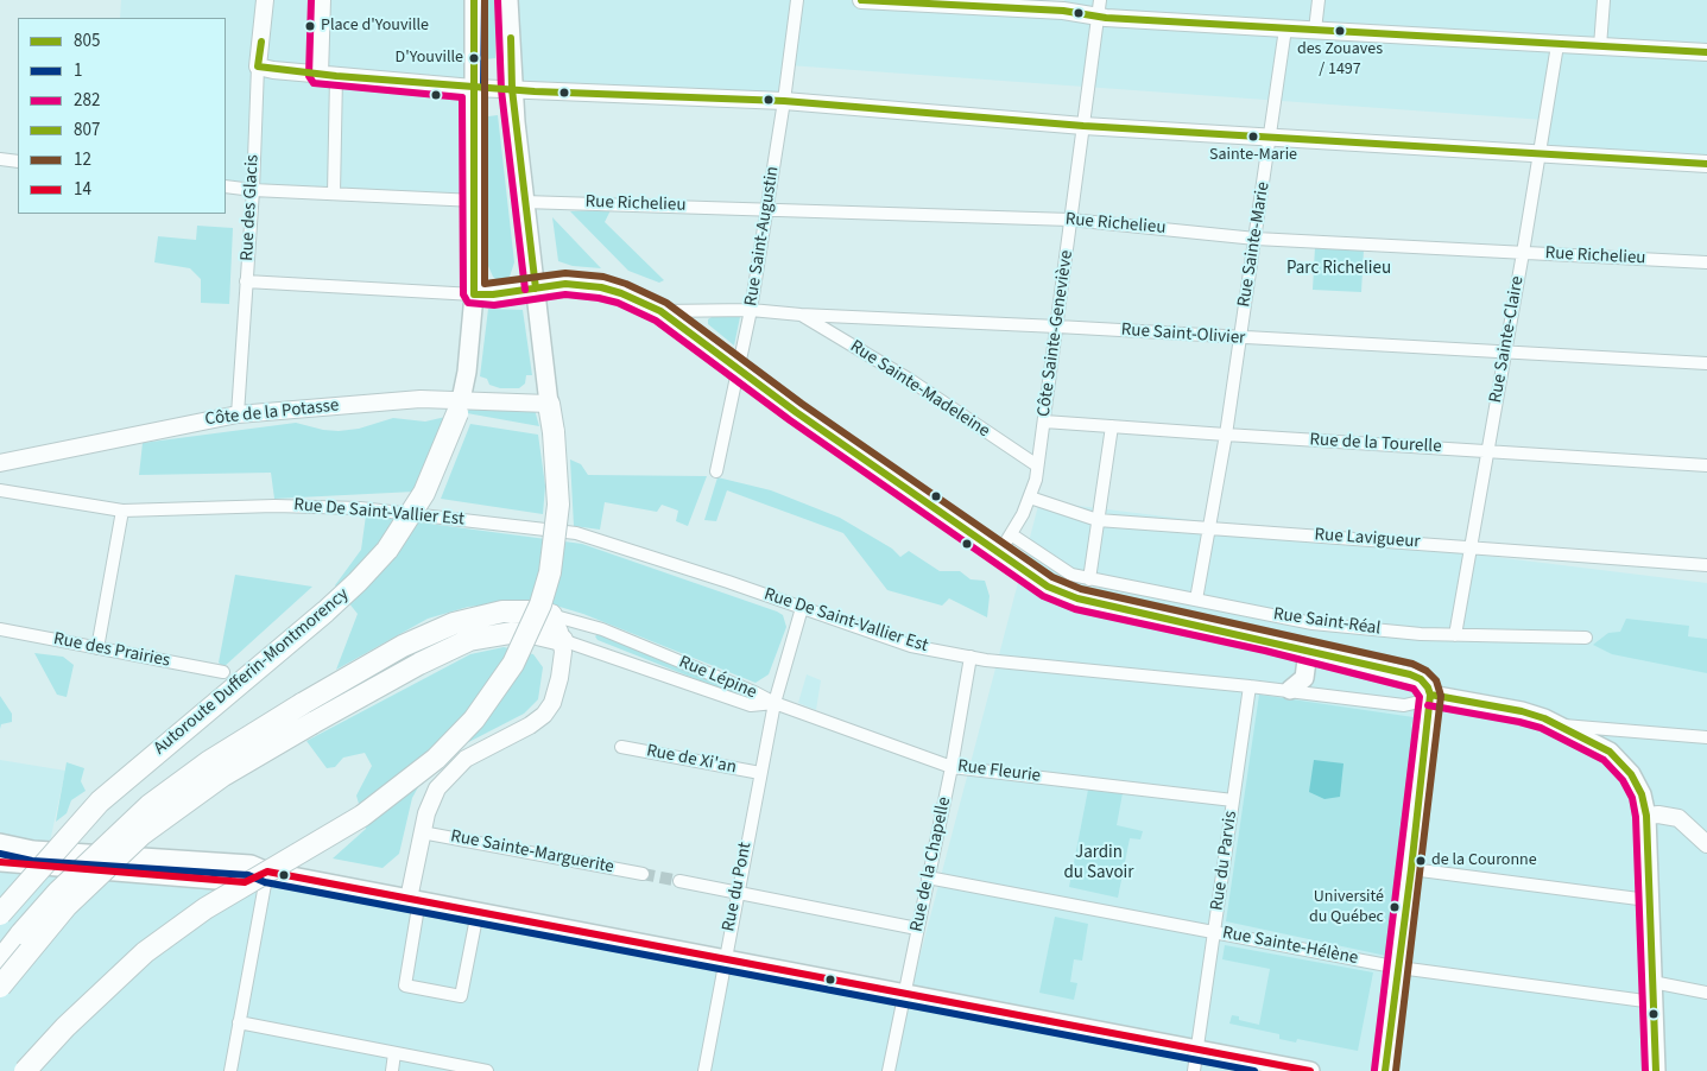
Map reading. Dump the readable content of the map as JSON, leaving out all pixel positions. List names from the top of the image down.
{
  "streets": {
    "highway": ["Autoroute Dufferin-Montmorency"],
    "street": [
      "Rue Richelieu",
      "Rue des Glacis",
      "Rue Saint-Augustin",
      "Rue Sainte-Marie",
      "Côte Sainte-Geneviève",
      "Rue Saint-Olivier",
      "Rue Sainte-Claire",
      "Rue Sainte-Madeleine",
      "Côte de la Potasse",
      "Rue de la Tourelle",
      "Rue De Saint-Vallier Est",
      "Rue Lavigueur",
      "Rue Saint-Réal",
      "Rue des Prairies",
      "Rue Lépine",
      "Rue de Xi'an",
      "Rue Fleurie",
      "Rue Sainte-Marguerite",
      "Rue du Parvis",
      "Rue de la Chapelle",
      "Rue du Pont",
      "Rue Sainte-Hélène"
    ]
  },
  "crossings": [
    ["Rue Richelieu", "Rue Saint-Augustin"],
    ["Rue Richelieu", "Rue Sainte-Marie"],
    ["Rue Richelieu", "Côte Sainte-Geneviève"],
    ["Rue Richelieu", "Rue Sainte-Claire"],
    ["Rue des Glacis", "Côte de la Potasse"],
    ["Rue Saint-Augustin", "Rue Saint-Olivier"],
    ["Rue Sainte-Marie", "Rue Saint-Olivier"],
    ["Rue Sainte-Marie", "Rue de la Tourelle"],
    ["Rue Sainte-Marie", "Rue Lavigueur"],
    ["Rue Sainte-Marie", "Rue Saint-Réal"],
    ["Côte Sainte-Geneviève", "Rue Saint-Olivier"],
    ["Côte Sainte-Geneviève", "Rue Sainte-Madeleine"],
    ["Côte Sainte-Geneviève", "Rue de la Tourelle"],
    ["Côte Sainte-Geneviève", "Rue Lavigueur"],
    ["Côte Sainte-Geneviève", "Rue Saint-Réal"],
    ["Rue Saint-Olivier", "Rue Sainte-Claire"],
    ["Rue Saint-Olivier", "Rue Sainte-Madeleine"],
    ["Rue Sainte-Claire", "Rue de la Tourelle"],
    ["Rue Sainte-Claire", "Rue Lavigueur"],
    ["Rue Sainte-Claire", "Rue Saint-Réal"],
    ["Côte de la Potasse", "Autoroute Dufferin-Montmorency"],
    ["Rue De Saint-Vallier Est", "Rue du Parvis"],
    ["Rue De Saint-Vallier Est", "Rue de la Chapelle"],
    ["Rue De Saint-Vallier Est", "Rue du Pont"],
    ["Rue Lépine", "Rue Fleurie"],
    ["Rue Lépine", "Rue du Pont"],
    ["Rue de Xi'an", "Rue du Pont"],
    ["Rue Fleurie", "Rue du Parvis"],
    ["Rue Fleurie", "Rue de la Chapelle"],
    ["Rue Fleurie", "Rue du Pont"],
    ["Rue du Parvis", "Rue Sainte-Hélène"],
    ["Rue de la Chapelle", "Rue Sainte-Hélène"]
  ],
  "parks": ["Parc Richelieu", "Jardin du Savoir"],
  "places": [
    "Place d'Youville",
    "des Zouaves / 1497",
    "D'Youville",
    "Sainte-Marie",
    "de la Couronne",
    "Université du Québec"
  ],
  "lines": [
    "transit line 805",
    "transit line 1",
    "transit line 282",
    "transit line 807",
    "transit line 12",
    "transit line 14"
  ],
  "legend": [
    "805",
    "1",
    "282",
    "807",
    "12",
    "14"
  ]
}
